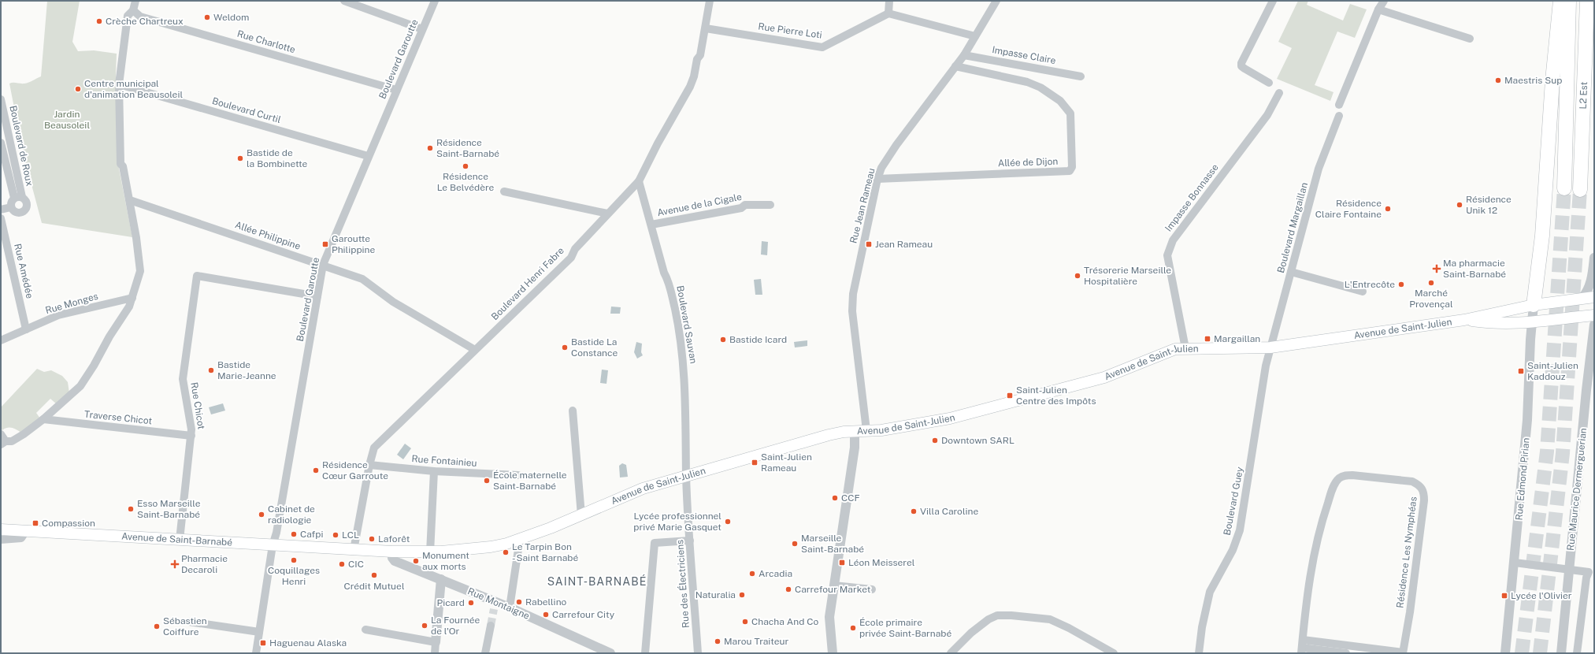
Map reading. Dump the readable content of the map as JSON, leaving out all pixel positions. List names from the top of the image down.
{
  "streets": {
    "highway": ["L2 Est"],
    "main road": ["Avenue de Saint-Julien", "Avenue de Saint-Barnabé"],
    "street": [
      "Rue Pierre Loti",
      "Rue Charlotte",
      "Impasse Claire",
      "Boulevard Garoutte",
      "Boulevard Curtil",
      "Boulevard de Roux",
      "Allée de Dijon",
      "Impasse Bonnasse",
      "Avenue de la Cigale",
      "Rue Jean Rameau",
      "Boulevard Margaillan",
      "Allée Philippine",
      "Rue Amédée",
      "Boulevard Henri Fabre",
      "Rue Monges",
      "Boulevard Sauvan",
      "Rue Chicot",
      "Traverse Chicot",
      "Rue Fontainieu",
      "Rue Edmond Pirian",
      "Rue Maurice Dermerguerian",
      "Boulevard Guey",
      "Résidence Les Nymphéas",
      "Rue des Électriciens",
      "Rue Montaigne"
    ]
  },
  "crossings": [
    ["Rue Pierre Loti", "Boulevard Henri Fabre"],
    ["Rue Charlotte", "Boulevard Garoutte"],
    ["Impasse Claire", "Rue Jean Rameau"],
    ["Boulevard Garoutte", "Boulevard Curtil"],
    ["Boulevard Garoutte", "Allée Philippine"],
    ["Boulevard Garoutte", "Rue Chicot"],
    ["Boulevard Garoutte", "Avenue de Saint-Barnabé"],
    ["Allée de Dijon", "Rue Jean Rameau"],
    ["Impasse Bonnasse", "Avenue de Saint-Julien"],
    ["Avenue de la Cigale", "Boulevard Sauvan"],
    ["Rue Jean Rameau", "Avenue de Saint-Julien"],
    ["Boulevard Margaillan", "Avenue de Saint-Julien"],
    ["Boulevard Margaillan", "Boulevard Guey"],
    ["Allée Philippine", "Boulevard Henri Fabre"],
    ["Rue Amédée", "Rue Monges"],
    ["Boulevard Henri Fabre", "Boulevard Sauvan"],
    ["Boulevard Henri Fabre", "Avenue de Saint-Julien"],
    ["Boulevard Henri Fabre", "Rue Fontainieu"],
    ["Boulevard Henri Fabre", "Avenue de Saint-Barnabé"],
    ["Boulevard Sauvan", "Avenue de Saint-Julien"],
    ["Boulevard Sauvan", "Rue des Électriciens"],
    ["Avenue de Saint-Julien", "Rue Edmond Pirian"],
    ["Avenue de Saint-Julien", "Boulevard Guey"],
    ["Avenue de Saint-Julien", "Avenue de Saint-Barnabé"],
    ["Avenue de Saint-Julien", "Rue des Électriciens"],
    ["Avenue de Saint-Julien", "Rue Montaigne"],
    ["Rue Chicot", "Traverse Chicot"],
    ["Rue Chicot", "Avenue de Saint-Barnabé"]
  ],
  "districts": ["SAINT-BARNABÉ"],
  "parks": ["Jardin Beausoleil"],
  "places": {
    "other": [
      "Weldom",
      "Crèche Chartreux",
      "Maestris Sup",
      "Centre municipal d'animation Beausoleil",
      "Résidence Saint-Barnabé",
      "Bastide de la Bombinette",
      "Résidence Le Belvédère",
      "Résidence Unik 12",
      "Résidence Claire Fontaine",
      "Trésorerie Marseille Hospitalière",
      "Marché Provençal",
      "L'Entrecôte",
      "Bastide Icard",
      "Bastide La Constance",
      "Bastide Marie-Jeanne",
      "Downtown SARL",
      "Résidence Cœur Garroute",
      "École maternelle Saint-Barnabé",
      "CCF",
      "Esso Marseille Saint-Barnabé",
      "Villa Caroline",
      "Cabinet de radiologie",
      "Lycée professionnel privé Marie Gasquet",
      "Cafpi",
      "LCL",
      "Laforêt",
      "Marseille Saint-Barnabé",
      "Le Tarpin Bon - Saint Barnabé",
      "Coquillages Henri",
      "Monument aux morts",
      "CIC",
      "Arcadia",
      "Crédit Mutuel",
      "Carrefour Market",
      "Naturalia",
      "Rabellino",
      "Picard",
      "Carrefour City",
      "Chacha And Co",
      "La Fournée de l'Or",
      "Sébastien Coiffure",
      "École primaire privée Saint-Barnabé",
      "Marou Traiteur"
    ],
    "transit": [
      "Garoutte Philippine",
      "Jean Rameau",
      "Margaillan",
      "Saint-Julien Kaddouz",
      "Saint-Julien Centre des Impôts",
      "Saint-Julien Rameau",
      "Compassion",
      "Léon Meisserel",
      "Lycée l'Olivier",
      "Haguenau Alaska"
    ],
    "health": ["Ma pharmacie Saint-Barnabé", "Pharmacie Decaroli"]
  }
}
